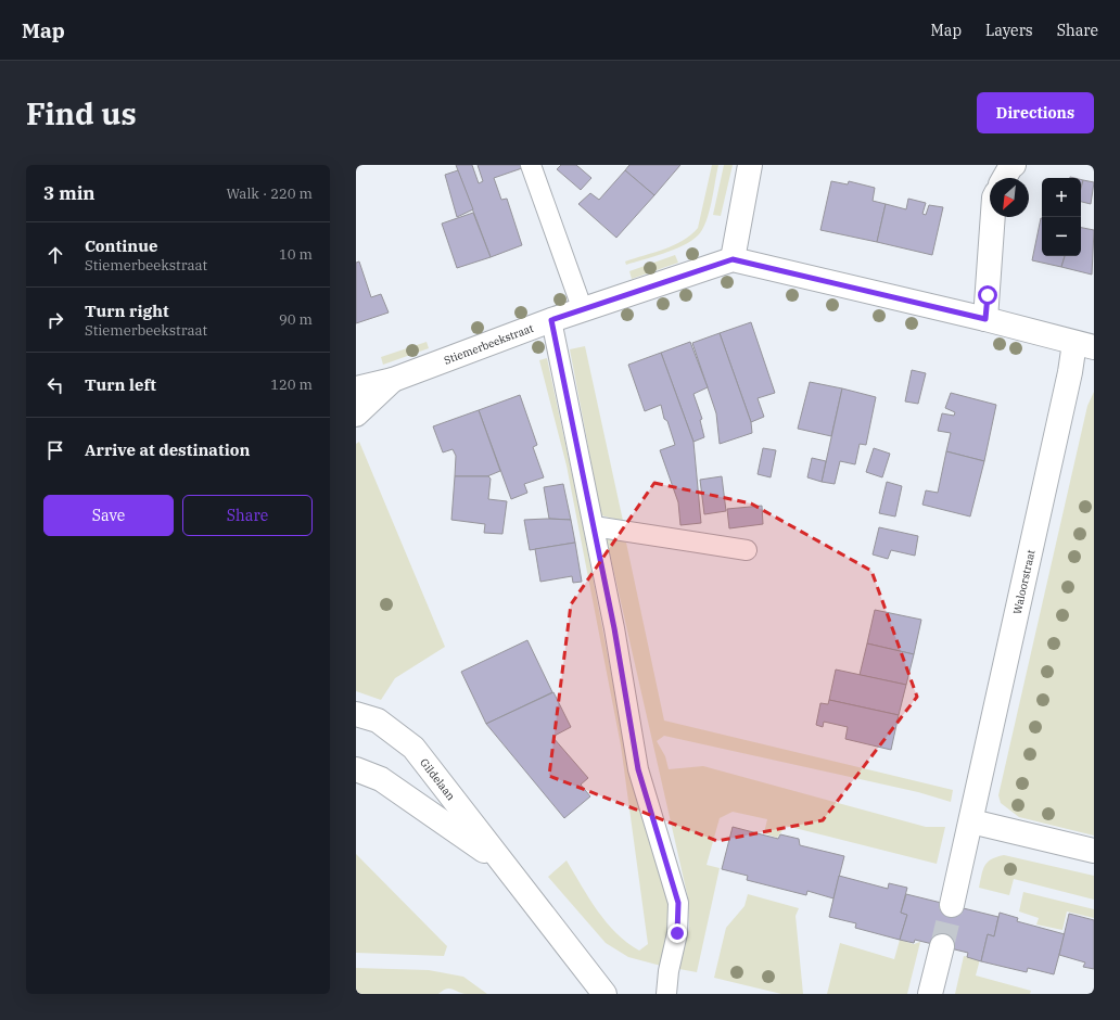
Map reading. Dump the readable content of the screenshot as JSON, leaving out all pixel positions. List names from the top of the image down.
{
  "streets": {
    "street": ["Stiemerbeekstraat", "Waloorstraat", "Gildelaan"]
  },
  "north": "bottom left",
  "page": {
    "header": "Map",
    "nav": ["Map", "Layers", "Share"],
    "buttons": [
      "Directions",
      ["Save", "Share"]
    ],
    "title": "Find us",
    "heading": ["3 min", "Walk · 220 m"],
    "map_buttons": ["+", "−"],
    "list": [
      ["Continue", "Stiemerbeekstraat", "10 m"],
      ["Turn right", "Stiemerbeekstraat", "90 m"],
      ["Turn left", "120 m"],
      "Arrive at destination"
    ]
  }
}
